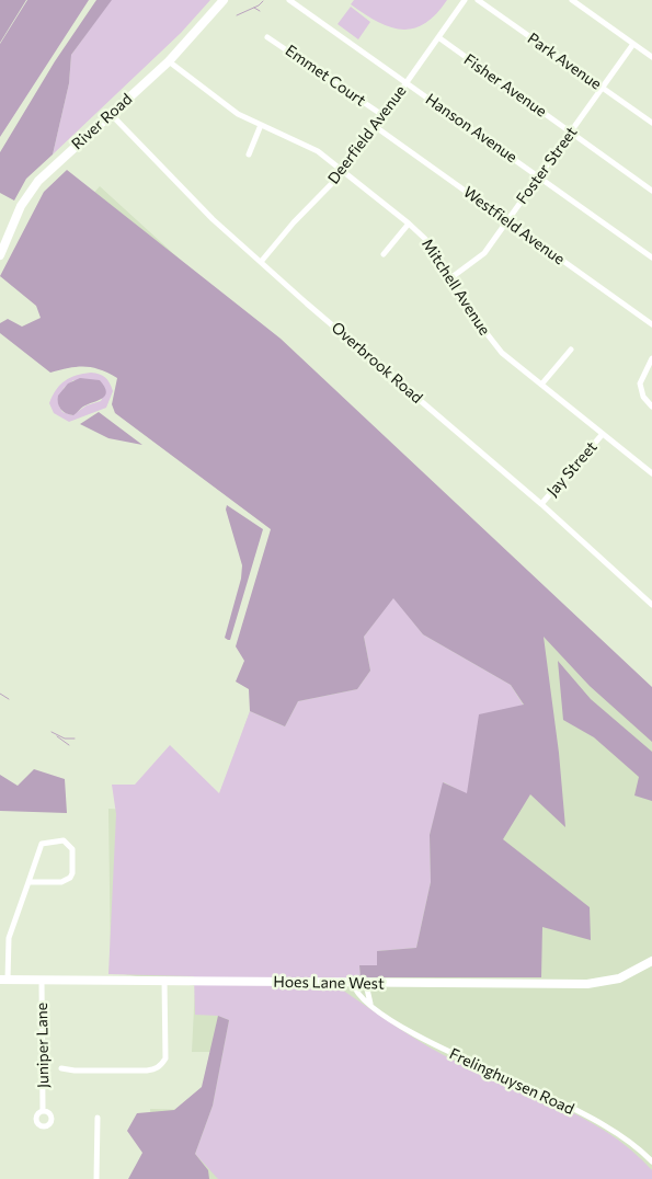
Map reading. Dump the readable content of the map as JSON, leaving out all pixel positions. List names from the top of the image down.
{
  "streets": {
    "street": [
      "Park Avenue",
      "Emmet Court",
      "Fisher Avenue",
      "River Road",
      "Hanson Avenue",
      "Deerfield Avenue",
      "Foster Street",
      "Westfield Avenue",
      "Mitchell Avenue",
      "Overbrook Road",
      "Jay Street",
      "Hoes Lane West",
      "Juniper Lane",
      "Frelinghuysen Road"
    ]
  },
  "crossings": [
    ["Park Avenue", "Foster Street"],
    ["Emmet Court", "Deerfield Avenue"],
    ["Fisher Avenue", "Deerfield Avenue"],
    ["Fisher Avenue", "Foster Street"],
    ["River Road", "Mitchell Avenue"],
    ["River Road", "Overbrook Road"],
    ["Hanson Avenue", "Deerfield Avenue"],
    ["Hanson Avenue", "Foster Street"],
    ["Deerfield Avenue", "Westfield Avenue"],
    ["Deerfield Avenue", "Mitchell Avenue"],
    ["Deerfield Avenue", "Overbrook Road"],
    ["Foster Street", "Westfield Avenue"],
    ["Foster Street", "Mitchell Avenue"],
    ["Mitchell Avenue", "Jay Street"],
    ["Overbrook Road", "Jay Street"],
    ["Hoes Lane West", "Juniper Lane"],
    ["Hoes Lane West", "Frelinghuysen Road"]
  ]
}
